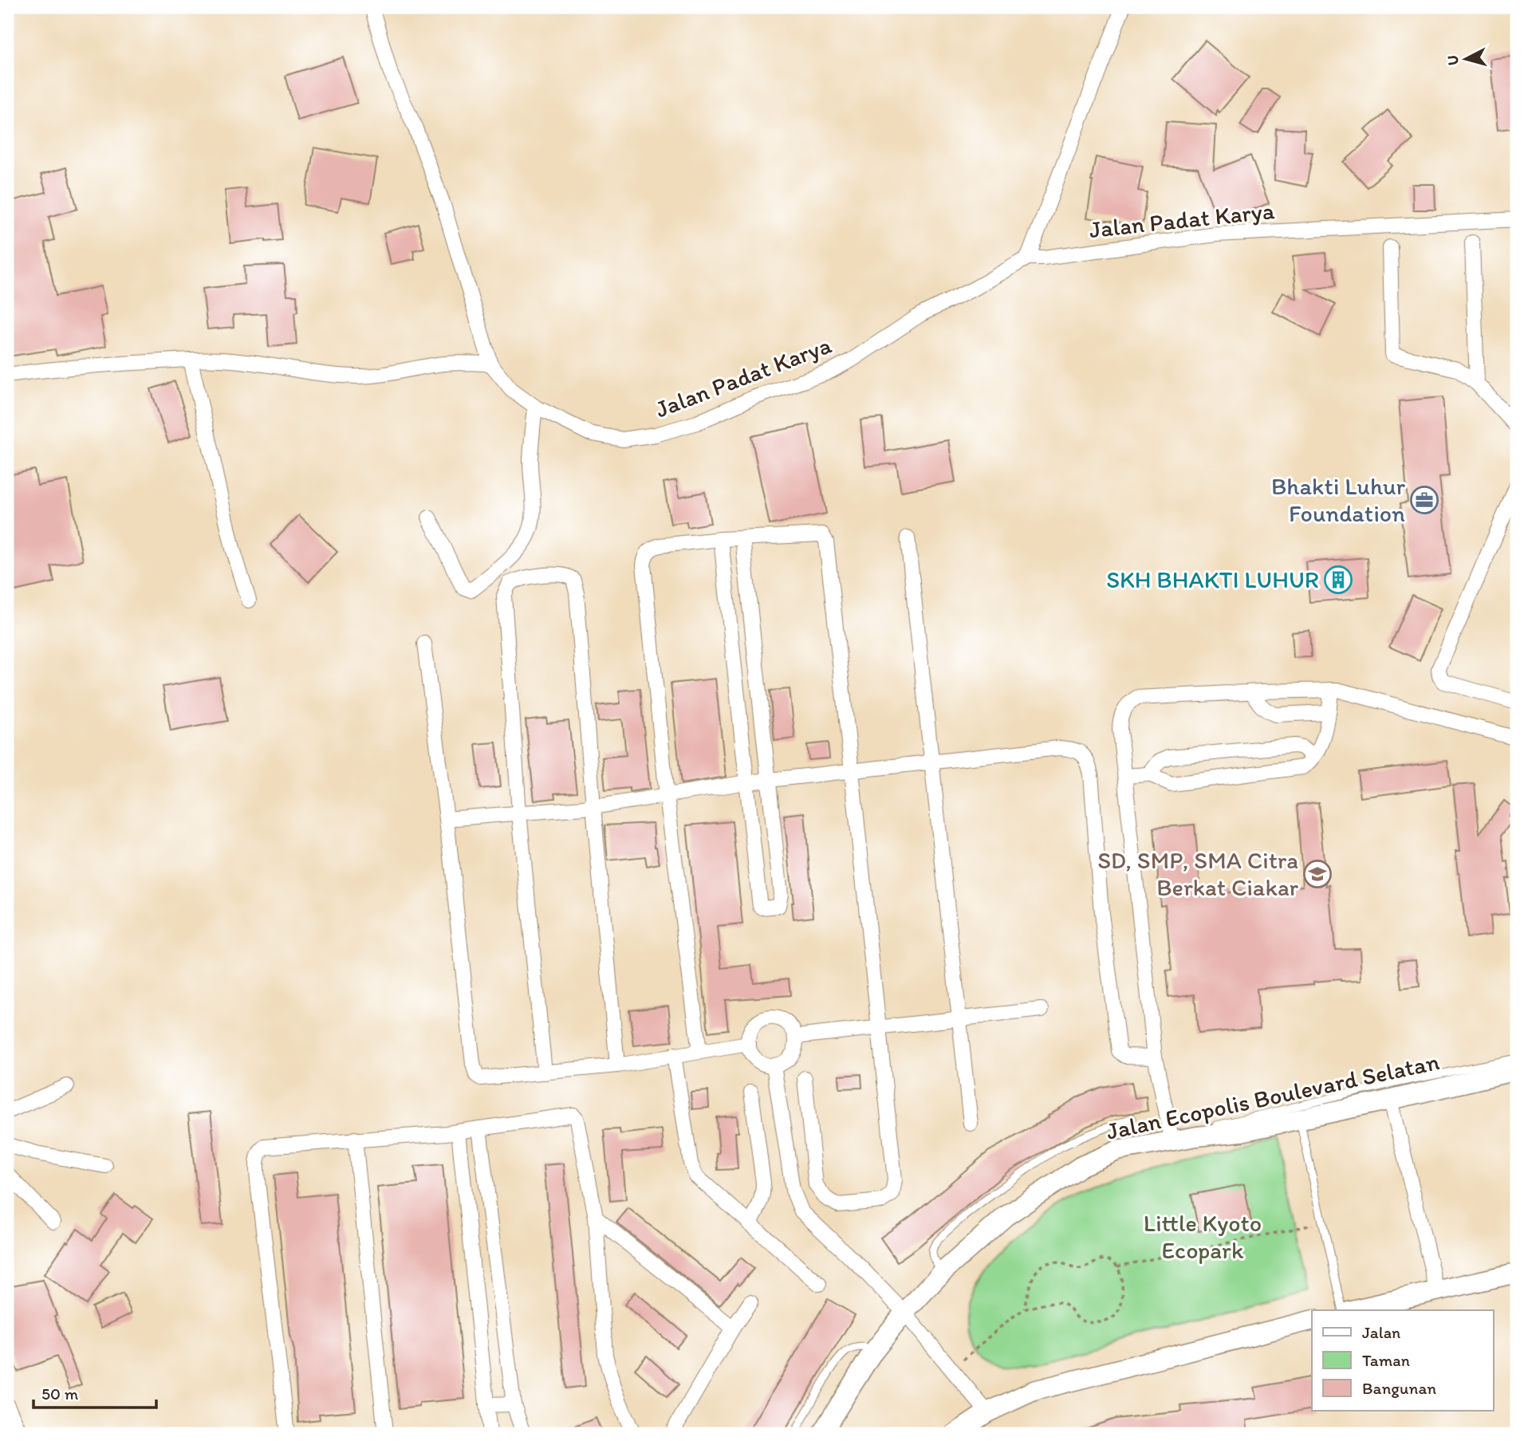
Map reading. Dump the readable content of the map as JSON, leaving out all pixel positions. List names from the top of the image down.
{
  "streets": {
    "street": ["Jalan Padat Karya", "Jalan Ecopolis Boulevard Selatan"]
  },
  "parks": ["Little Kyoto Ecopark"],
  "places": {
    "office": ["Bhakti Luhur Foundation"],
    "building": ["SKH BHAKTI LUHUR"],
    "school or university": ["SD, SMP, SMA Citra Berkat Ciakar"]
  },
  "legend": ["Jalan", "Taman", "Bangunan"],
  "scale_bar": "50 m",
  "north": "left"
}
